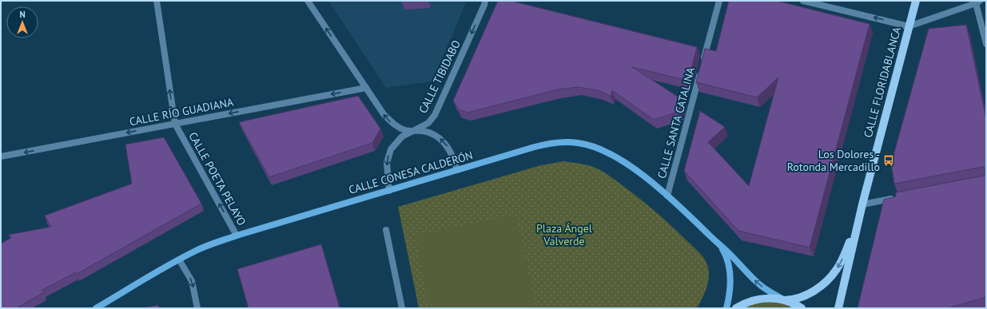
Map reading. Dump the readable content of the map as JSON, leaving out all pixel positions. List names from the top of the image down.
{
  "streets": {
    "main road": ["CALLE FLORIDABLANCA", "CALLE CONESA CALDERÓN"],
    "street": [
      "CALLE TIBIDABO",
      "CALLE RÍO GUADIANA",
      "CALLE SANTA CATALINA",
      "CALLE POETA PELAYO"
    ]
  },
  "crossings": [
    ["CALLE TIBIDABO", "CALLE CONESA CALDERÓN"],
    ["CALLE FLORIDABLANCA", "CALLE CONESA CALDERÓN"],
    ["CALLE RÍO GUADIANA", "CALLE POETA PELAYO"],
    ["CALLE SANTA CATALINA", "CALLE CONESA CALDERÓN"],
    ["CALLE CONESA CALDERÓN", "CALLE POETA PELAYO"]
  ],
  "one_way": ["CALLE RÍO GUADIANA", "CALLE POETA PELAYO"],
  "parks": ["Plaza Ángel Valverde"],
  "places": {
    "bus stop": ["Los Dolores - Rotonda Mercadillo"]
  },
  "north": "top"
}
